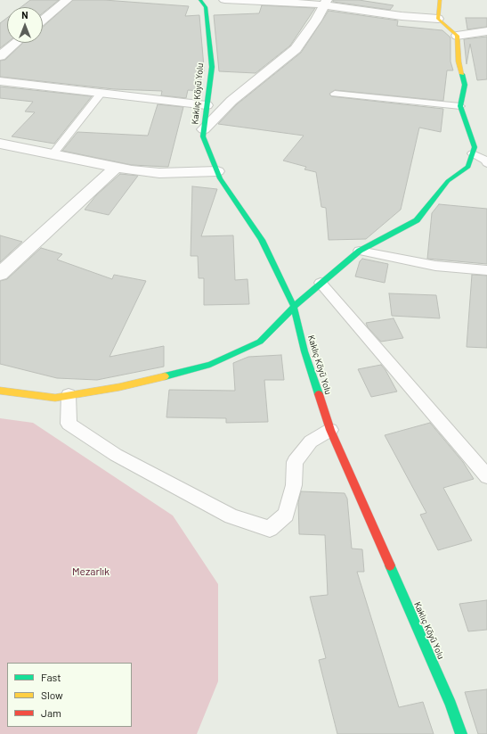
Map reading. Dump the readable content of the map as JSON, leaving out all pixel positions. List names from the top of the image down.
{
  "streets": {
    "street": ["Kaklıç Köyü Yolu"]
  },
  "parks": ["Mezarlık"],
  "legend": ["Fast", "Slow", "Jam"],
  "north": "top"
}
